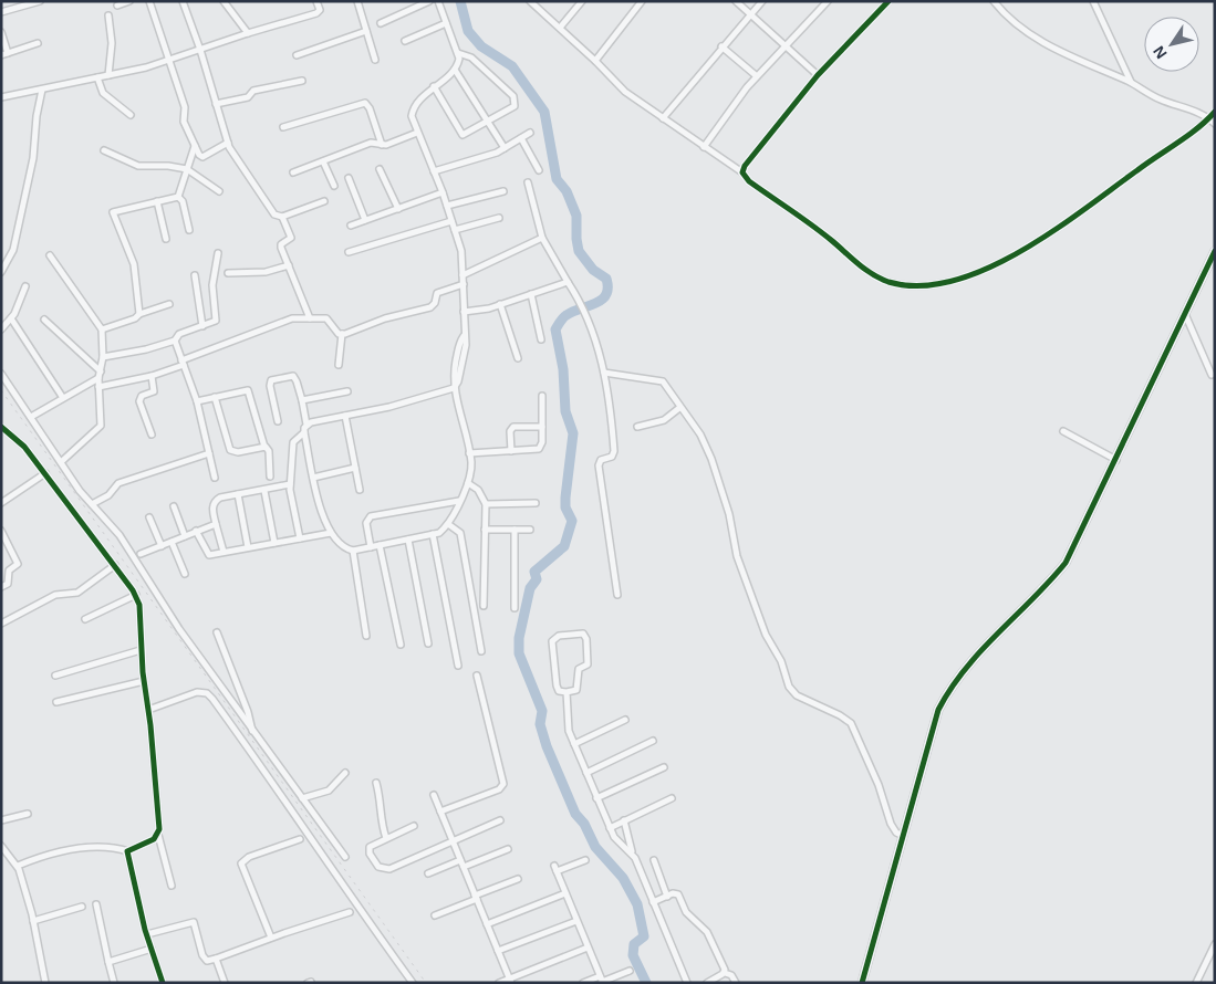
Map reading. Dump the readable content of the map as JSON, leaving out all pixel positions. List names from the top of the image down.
{
  "north": "bottom left"
}
